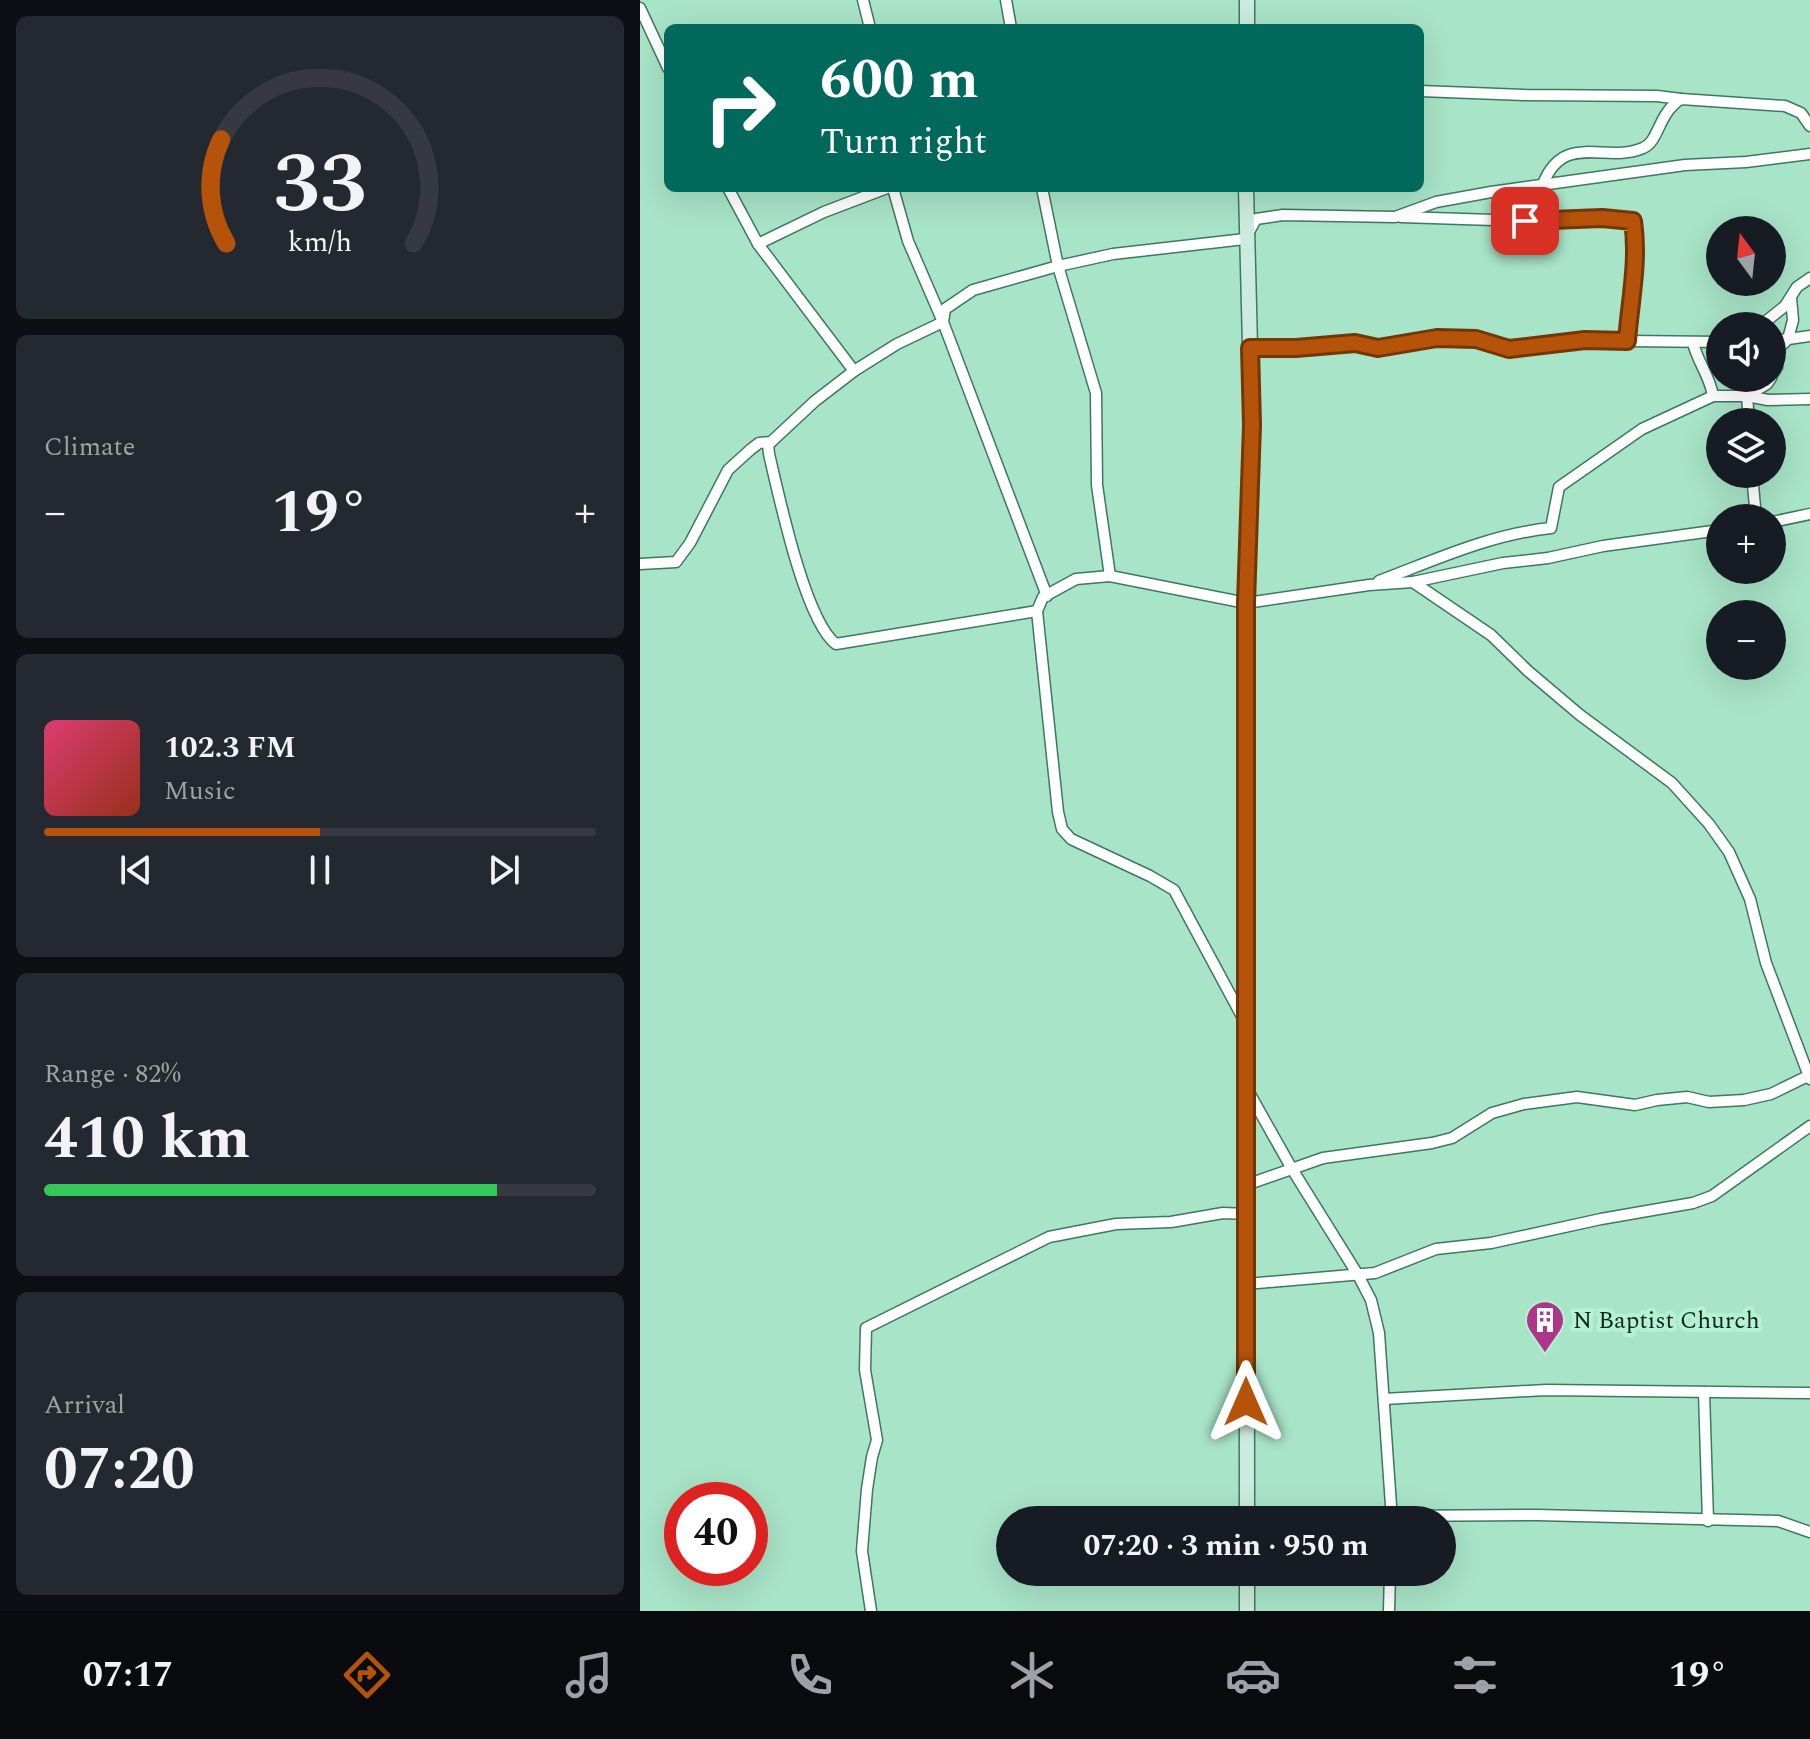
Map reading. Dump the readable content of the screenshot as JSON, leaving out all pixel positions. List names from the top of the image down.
{
  "places": {
    "building": ["N Baptist Church"]
  },
  "north": "top",
  "page": {
    "turn": ["600 m", "Turn right"],
    "map_buttons": ["+", "−"],
    "tile": [
      "Climate",
      ["Range · 82%", "410 km"],
      ["Arrival", "07:20"]
    ],
    "heat": ["−", "19°", "+"],
    "song": ["102.3 FM", "Music"],
    "limit": "40",
    "trip": "07:20 · 3 min · 950 m",
    "tabs": ["07:17", "19°"],
    "gauge": ["33", "km/h"]
  }
}
